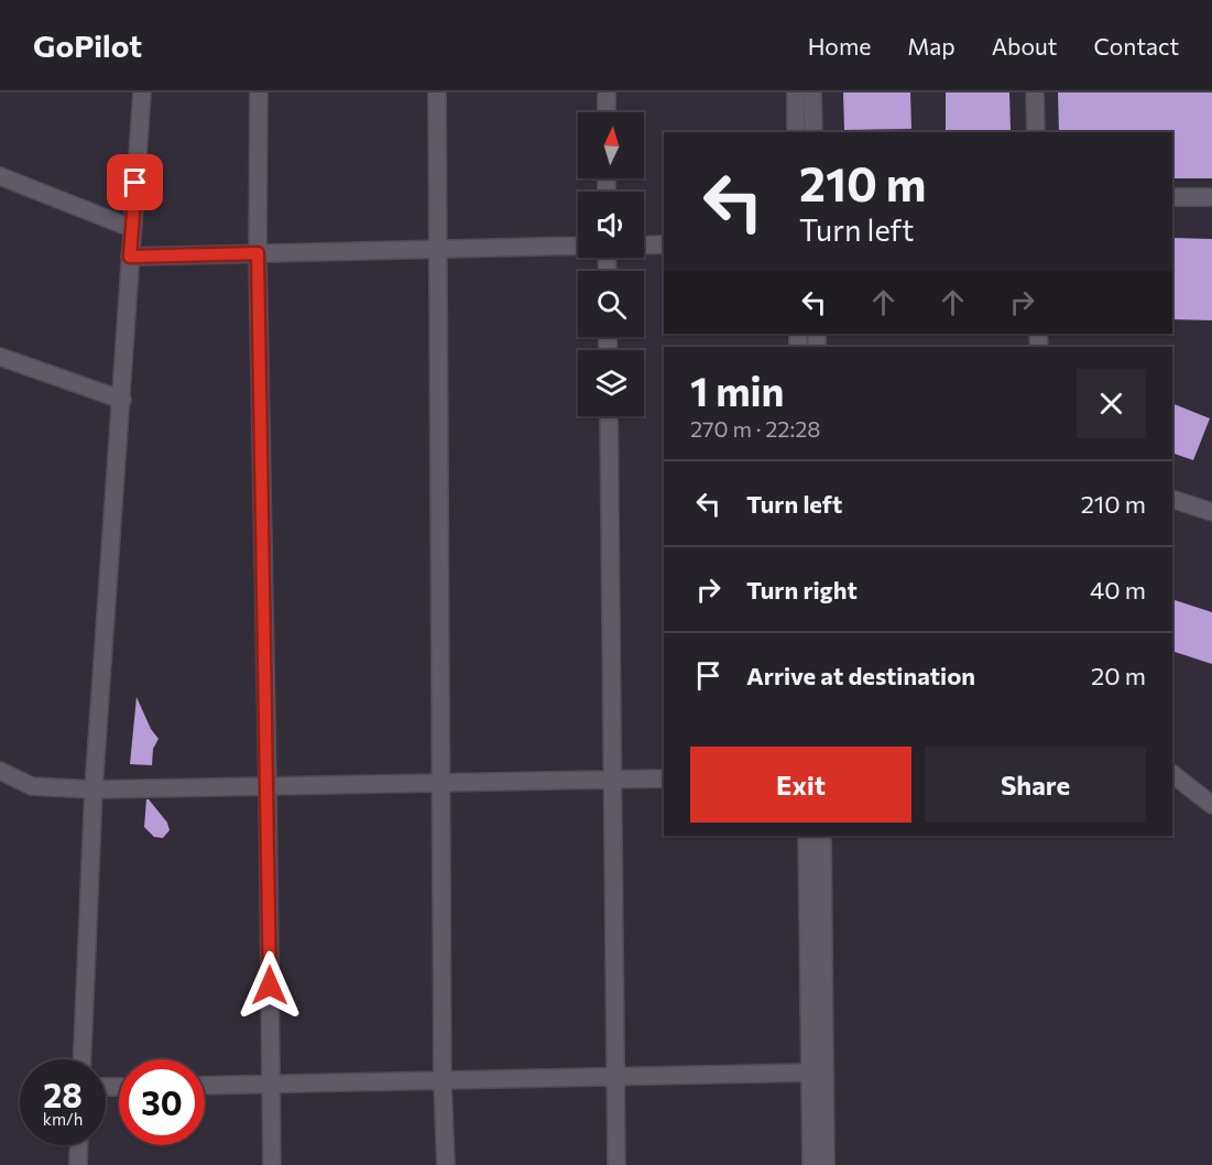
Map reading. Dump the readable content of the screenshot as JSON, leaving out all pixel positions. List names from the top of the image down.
{
  "north": "top",
  "page": {
    "header": "GoPilot",
    "nav": [
      "Home",
      "Map",
      "About",
      "Contact"
    ],
    "turn": ["210 m", "Turn left"],
    "heading": ["1 min", "270 m · 22:28"],
    "list": [
      {
        "name": "Turn left",
        "value": "210 m"
      },
      {
        "name": "Turn right",
        "value": "40 m"
      },
      {
        "name": "Arrive at destination",
        "value": "20 m"
      }
    ],
    "buttons": ["Exit", "Share"],
    "speed": "28 km/h",
    "limit": "30"
  }
}
